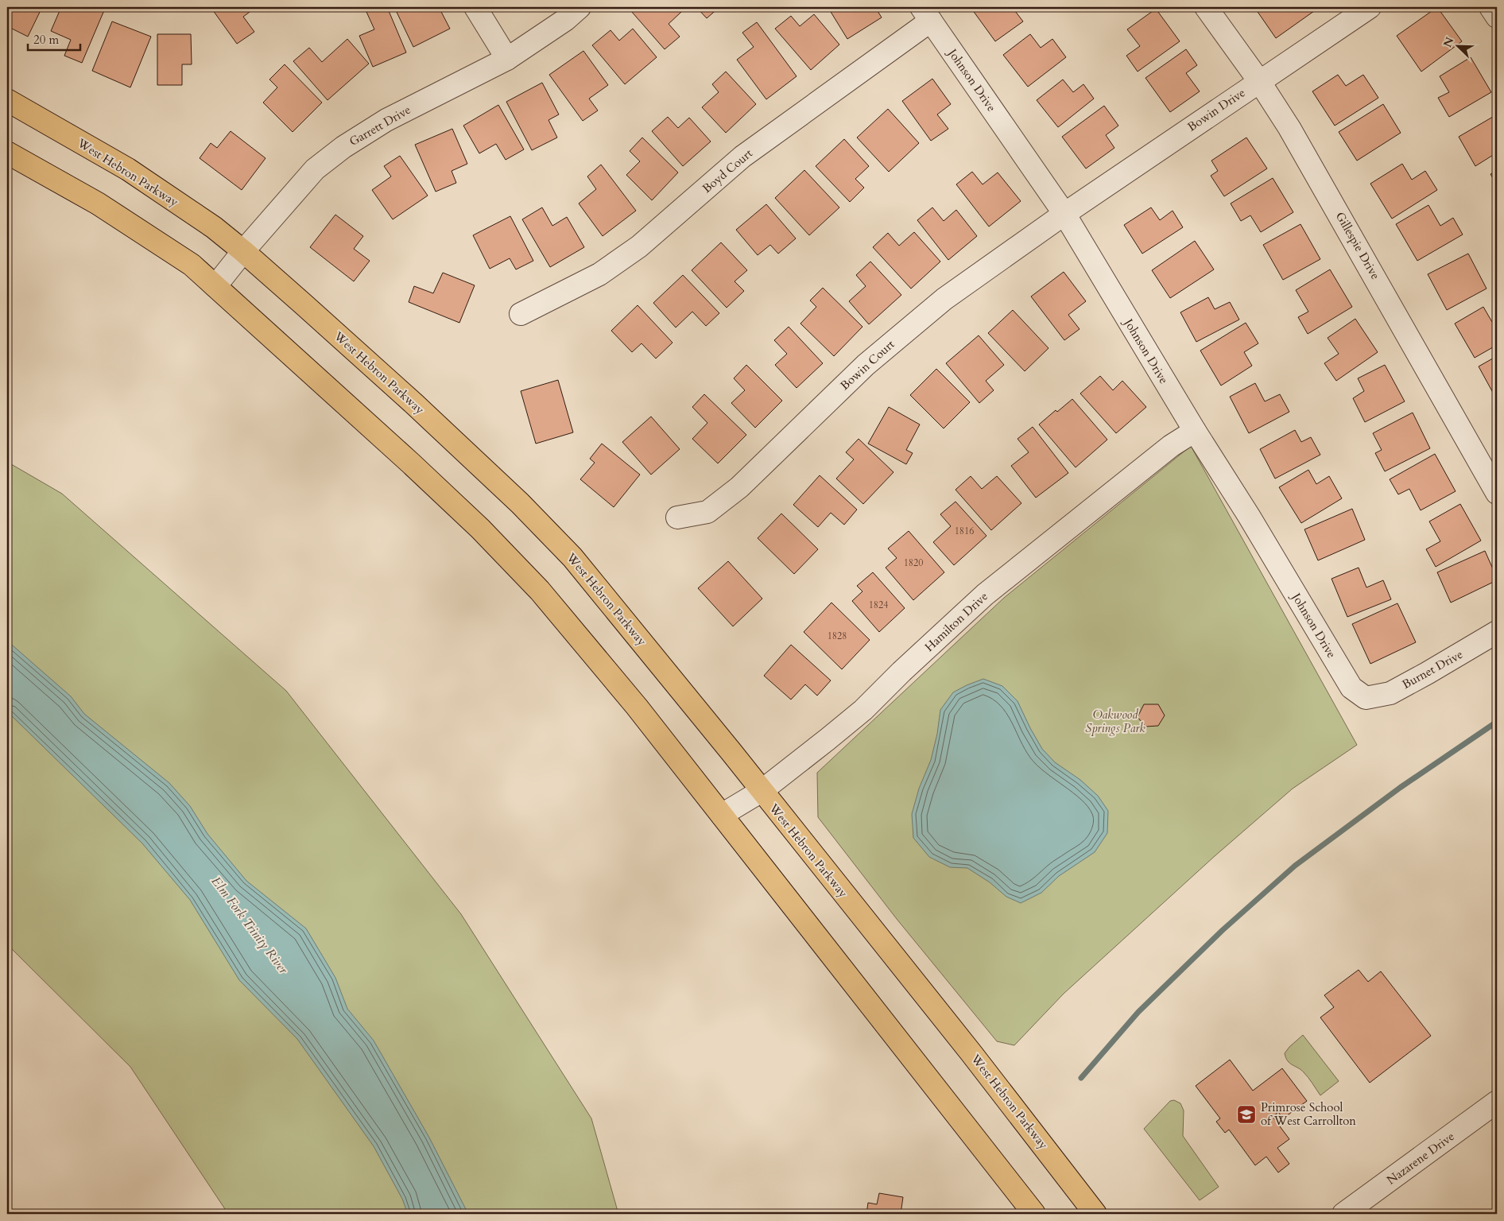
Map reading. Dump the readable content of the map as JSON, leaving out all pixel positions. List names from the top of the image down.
{
  "streets": {
    "main road": ["West Hebron Parkway"],
    "street": [
      "Johnson Drive",
      "Bowin Drive",
      "Garrett Drive",
      "Boyd Court",
      "Gillespie Drive",
      "Bowin Court",
      "Hamilton Drive",
      "Burnet Drive",
      "Nazarene Drive"
    ]
  },
  "crossings": [
    ["Johnson Drive", "Bowin Drive"],
    ["Johnson Drive", "Boyd Court"],
    ["Johnson Drive", "Bowin Court"],
    ["Johnson Drive", "Hamilton Drive"],
    ["Johnson Drive", "Burnet Drive"],
    ["Bowin Drive", "Gillespie Drive"],
    ["Bowin Drive", "Bowin Court"],
    ["Garrett Drive", "West Hebron Parkway"],
    ["West Hebron Parkway", "Hamilton Drive"]
  ],
  "water": ["Elm Fork Trinity River"],
  "parks": ["Oakwood Springs Park"],
  "places": {
    "school or university": ["Primrose School of West Carrollton"]
  },
  "house_numbers": [
    "1816",
    "1820",
    "1824",
    "1828"
  ],
  "scale_bar": "20 m",
  "north": "top left"
}
